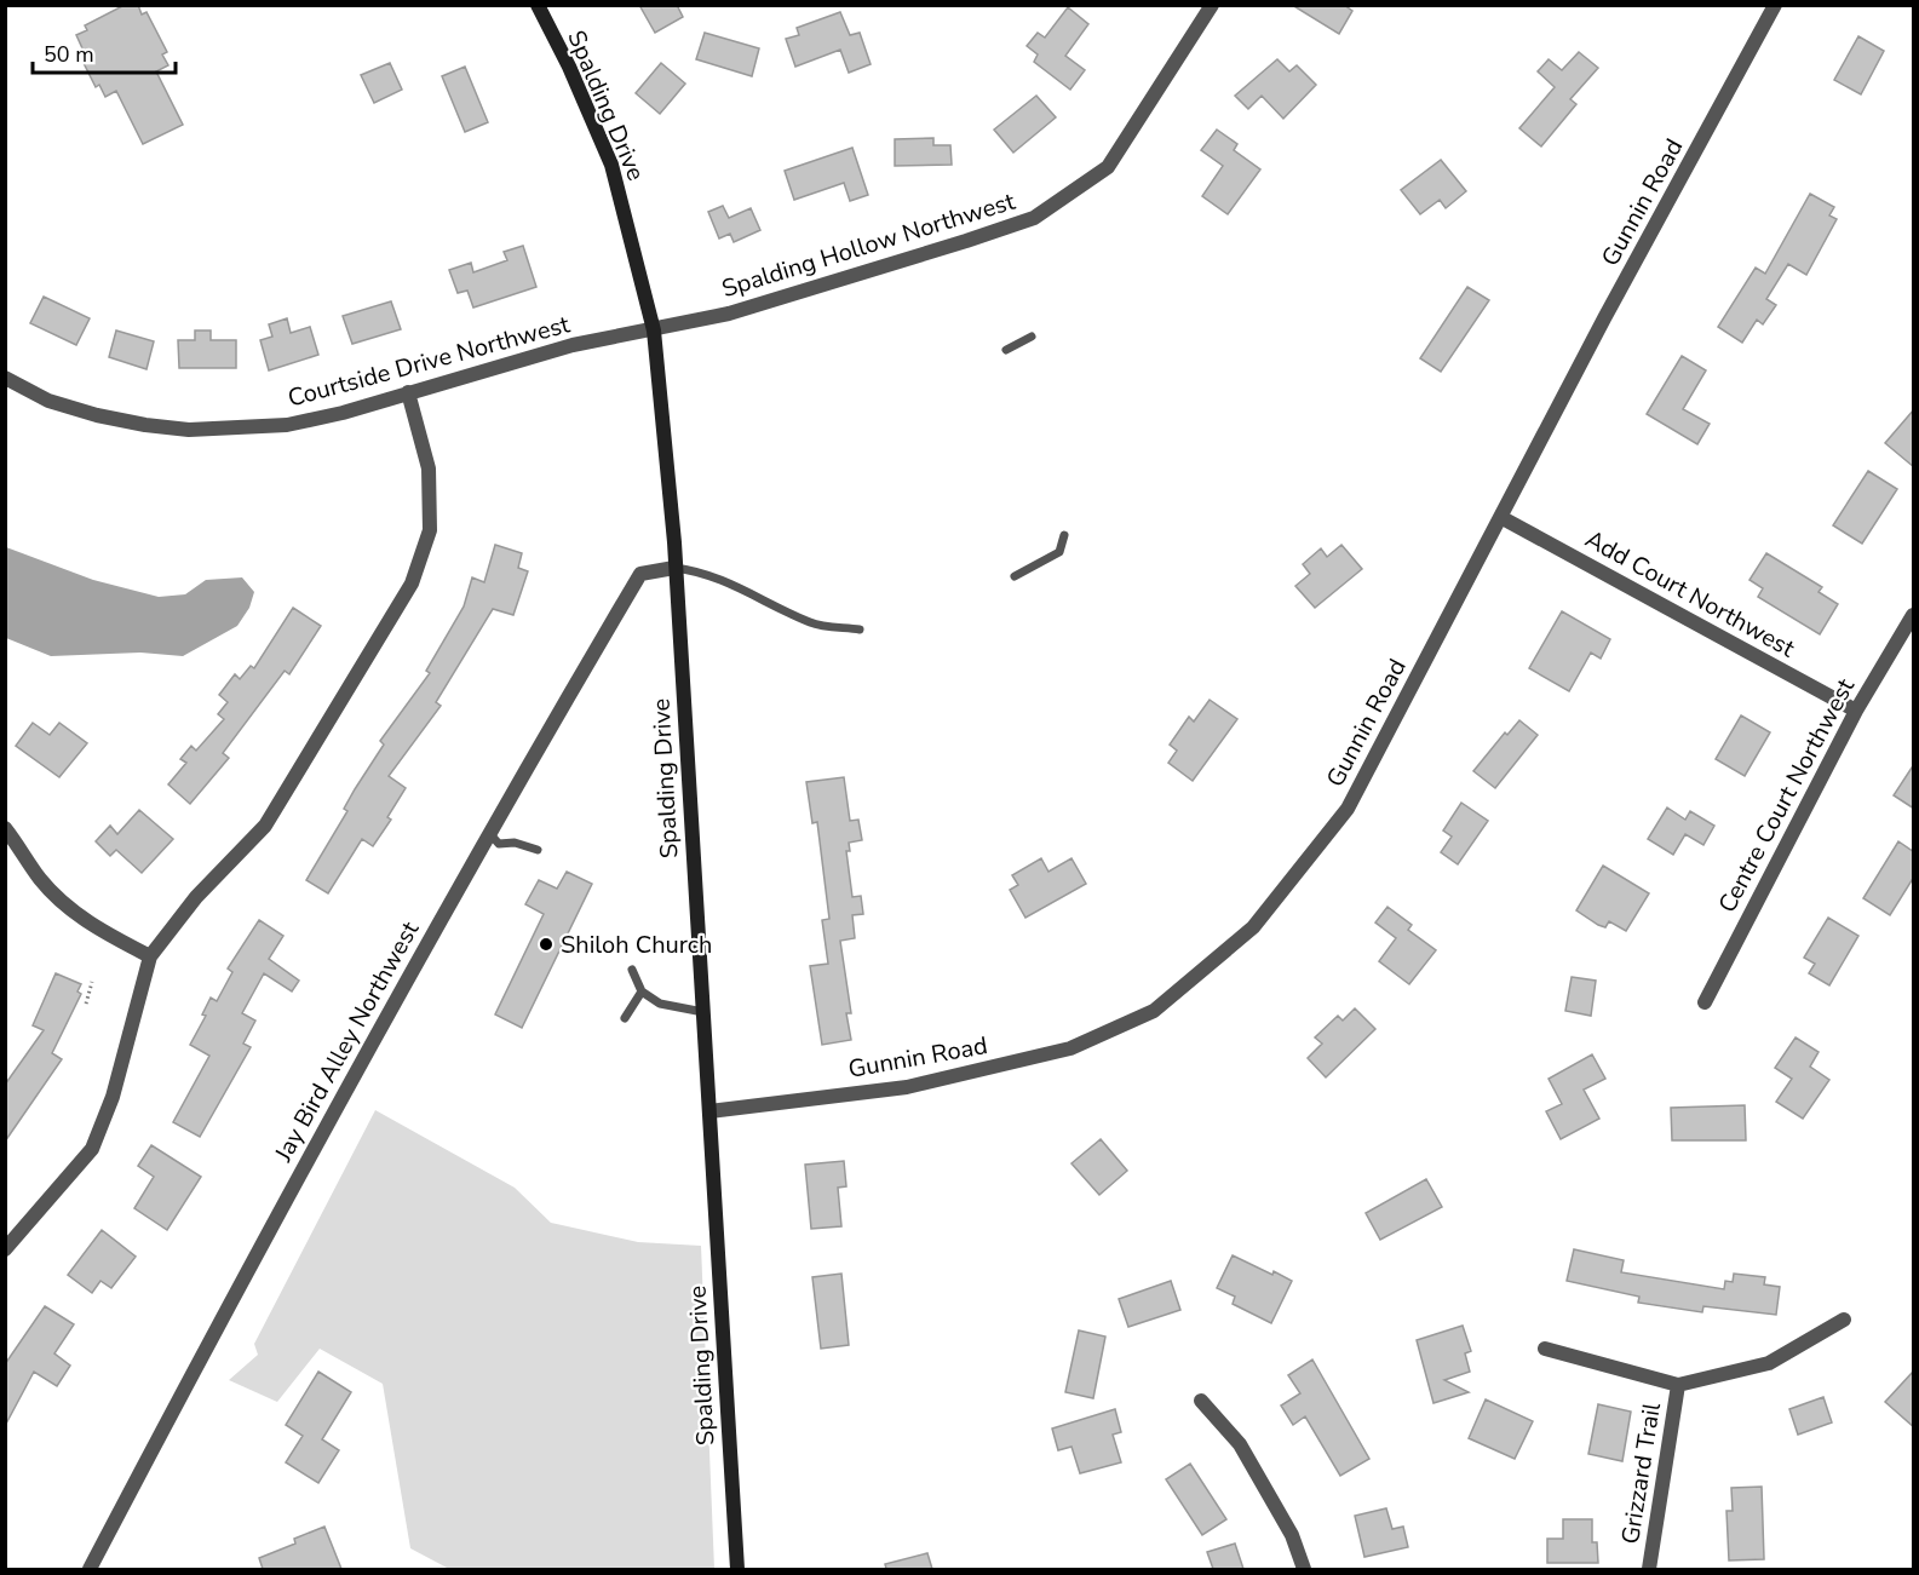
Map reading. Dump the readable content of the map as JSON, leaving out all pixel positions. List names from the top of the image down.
{
  "streets": {
    "main road": ["Spalding Drive"],
    "street": [
      "Gunnin Road",
      "Spalding Hollow Northwest",
      "Courtside Drive Northwest",
      "Add Court Northwest",
      "Centre Court Northwest",
      "Jay Bird Alley Northwest",
      "Grizzard Trail"
    ]
  },
  "crossings": [
    ["Spalding Drive", "Gunnin Road"],
    ["Spalding Drive", "Spalding Hollow Northwest"],
    ["Spalding Drive", "Courtside Drive Northwest"],
    ["Spalding Drive", "Jay Bird Alley Northwest"],
    ["Gunnin Road", "Add Court Northwest"],
    ["Spalding Hollow Northwest", "Courtside Drive Northwest"],
    ["Add Court Northwest", "Centre Court Northwest"]
  ],
  "places": ["Shiloh Church"],
  "scale_bar": "50 m"
}
